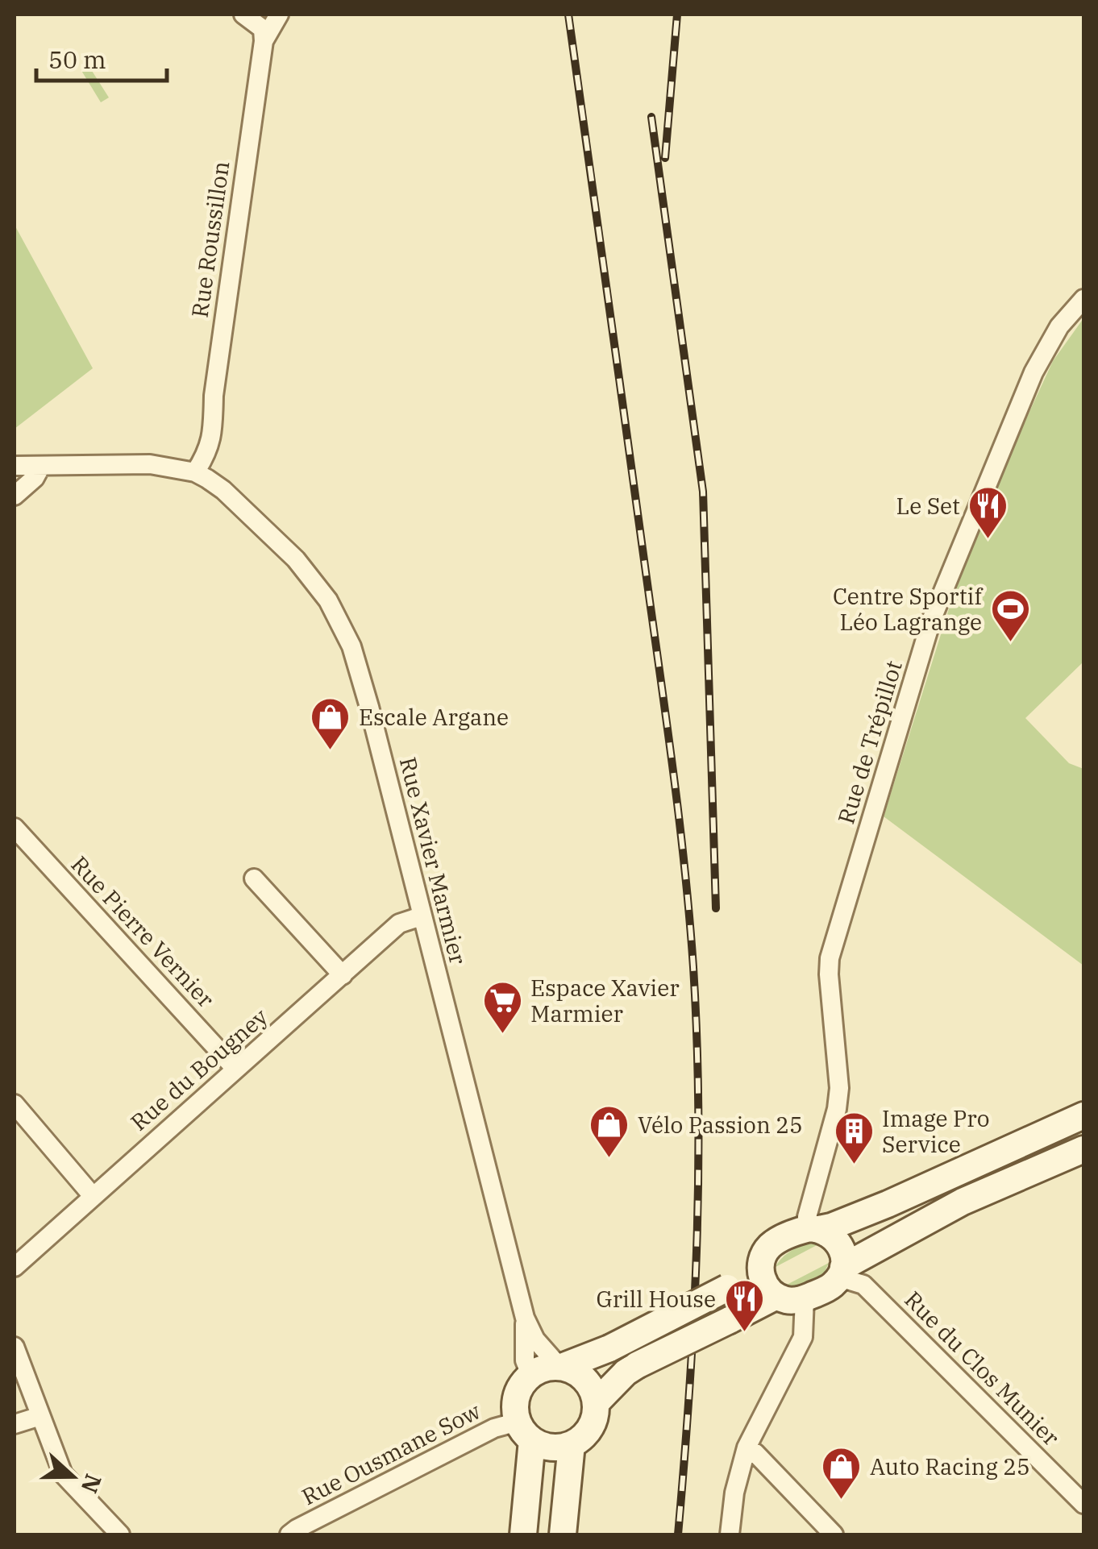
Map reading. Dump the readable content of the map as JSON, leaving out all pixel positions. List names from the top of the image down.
{
  "streets": {
    "street": [
      "Rue Roussillon",
      "Rue de Trépillot",
      "Rue Xavier Marmier",
      "Rue Pierre Vernier",
      "Rue du Bougney",
      "Rue du Clos Munier",
      "Rue Ousmane Sow"
    ]
  },
  "crossings": [
    ["Rue Roussillon", "Rue Xavier Marmier"],
    ["Rue de Trépillot", "Rue du Clos Munier"],
    ["Rue Xavier Marmier", "Rue du Bougney"],
    ["Rue Xavier Marmier", "Rue Ousmane Sow"],
    ["Rue Pierre Vernier", "Rue du Bougney"]
  ],
  "places": {
    "restaurant": ["Le Set", "Grill House"],
    "sports": ["Centre Sportif Léo Lagrange"],
    "shop": ["Escale Argane", "Vélo Passion 25", "Auto Racing 25"],
    "supermarket": ["Espace Xavier Marmier"],
    "building": ["Image Pro Service"]
  },
  "scale_bar": "50 m",
  "north": "right"
}
